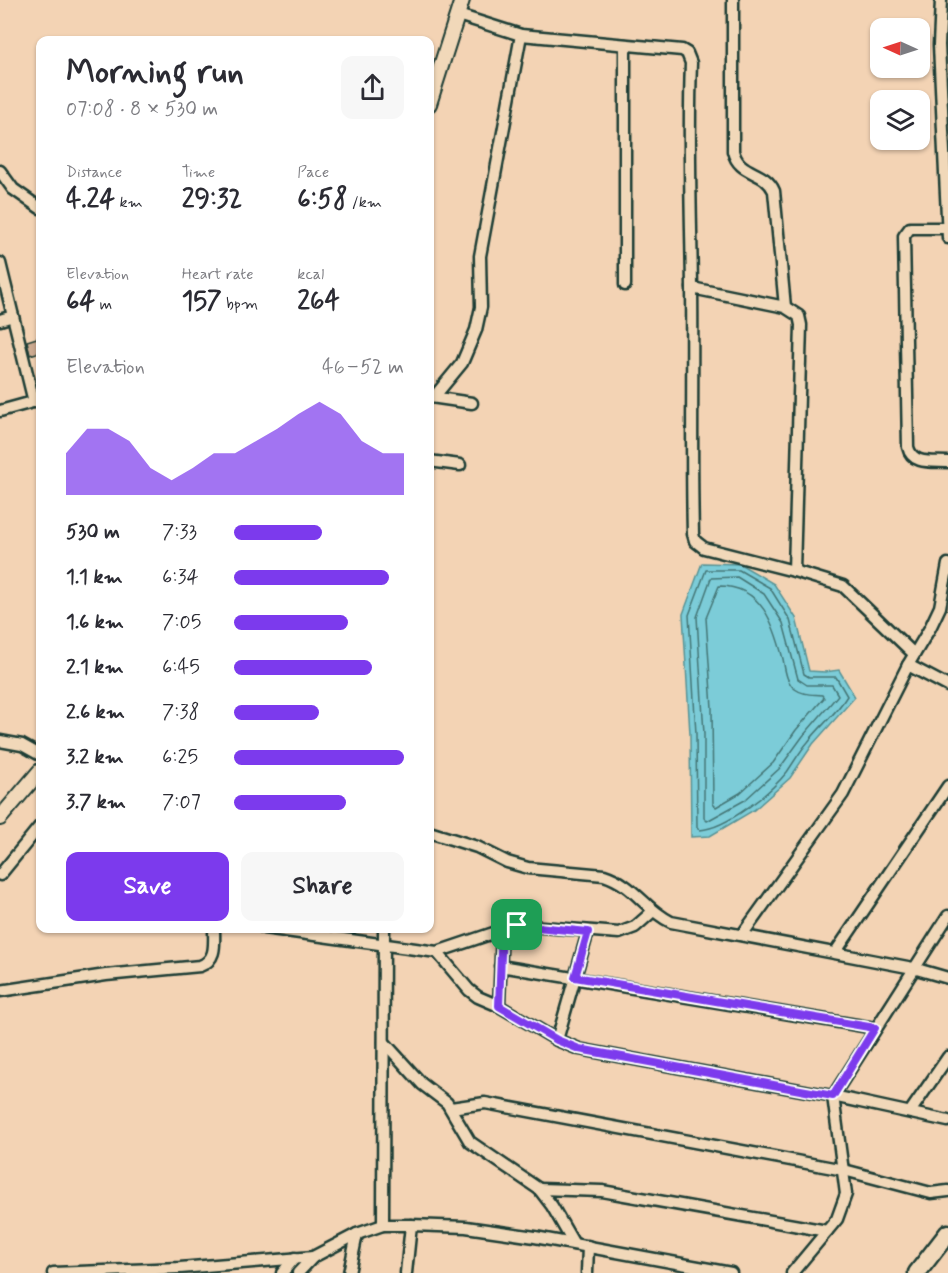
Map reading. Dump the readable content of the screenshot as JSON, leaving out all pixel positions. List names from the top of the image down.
{
  "north": "left",
  "page": {
    "heading": ["Morning run", "07:08 · 8 × 530 m"],
    "stats": [
      ["Distance", "4.24 km"],
      ["Time", "29:32"],
      ["Pace", "6:58 /km"],
      ["Elevation", "64 m"],
      ["Heart rate", "157 bpm"],
      ["kcal", "264"]
    ],
    "chart": ["Elevation", "46–52 m"],
    "list": [
      {
        "name": "530 m",
        "note": "7:33"
      },
      {
        "name": "1.1 km",
        "note": "6:34"
      },
      {
        "name": "1.6 km",
        "note": "7:05"
      },
      {
        "name": "2.1 km",
        "note": "6:45"
      },
      {
        "name": "2.6 km",
        "note": "7:38"
      },
      {
        "name": "3.2 km",
        "note": "6:25"
      },
      {
        "name": "3.7 km",
        "note": "7:07"
      }
    ],
    "buttons": ["Save", "Share"]
  }
}
